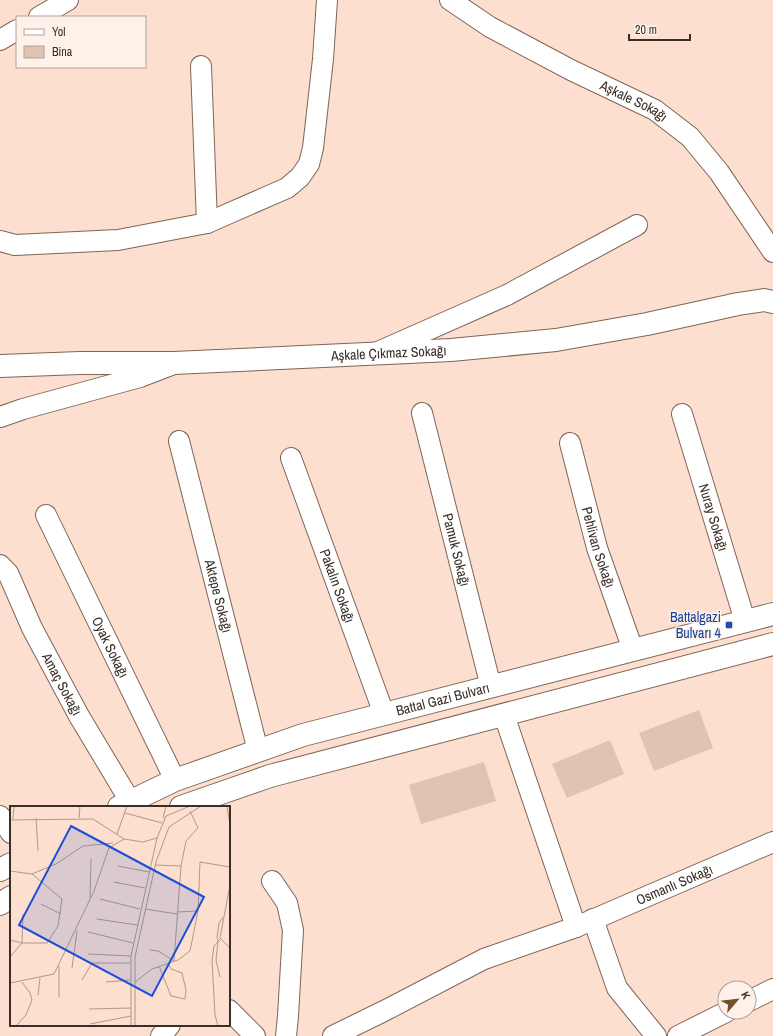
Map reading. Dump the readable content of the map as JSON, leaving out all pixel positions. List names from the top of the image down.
{
  "streets": {
    "main road": ["Aşkale Çıkmaz Sokağı", "Battal Gazi Bulvarı"],
    "street": [
      "Aşkale Sokağı",
      "Nuray Sokağı",
      "Pehlivan Sokağı",
      "Pamuk Sokağı",
      "Pakalın Sokağı",
      "Aktepe Sokağı",
      "Oyak Sokağı",
      "Amaç Sokağı",
      "Osmanlı Sokağı"
    ]
  },
  "crossings": [
    ["Nuray Sokağı", "Battal Gazi Bulvarı"],
    ["Pehlivan Sokağı", "Battal Gazi Bulvarı"],
    ["Pamuk Sokağı", "Battal Gazi Bulvarı"],
    ["Pakalın Sokağı", "Battal Gazi Bulvarı"],
    ["Aktepe Sokağı", "Battal Gazi Bulvarı"],
    ["Oyak Sokağı", "Battal Gazi Bulvarı"],
    ["Amaç Sokağı", "Battal Gazi Bulvarı"]
  ],
  "places": {
    "transit": ["Battalgazi Bulvarı 4"]
  },
  "legend": ["Yol", "Bina"],
  "scale_bar": "20 m",
  "north": "top right"
}
